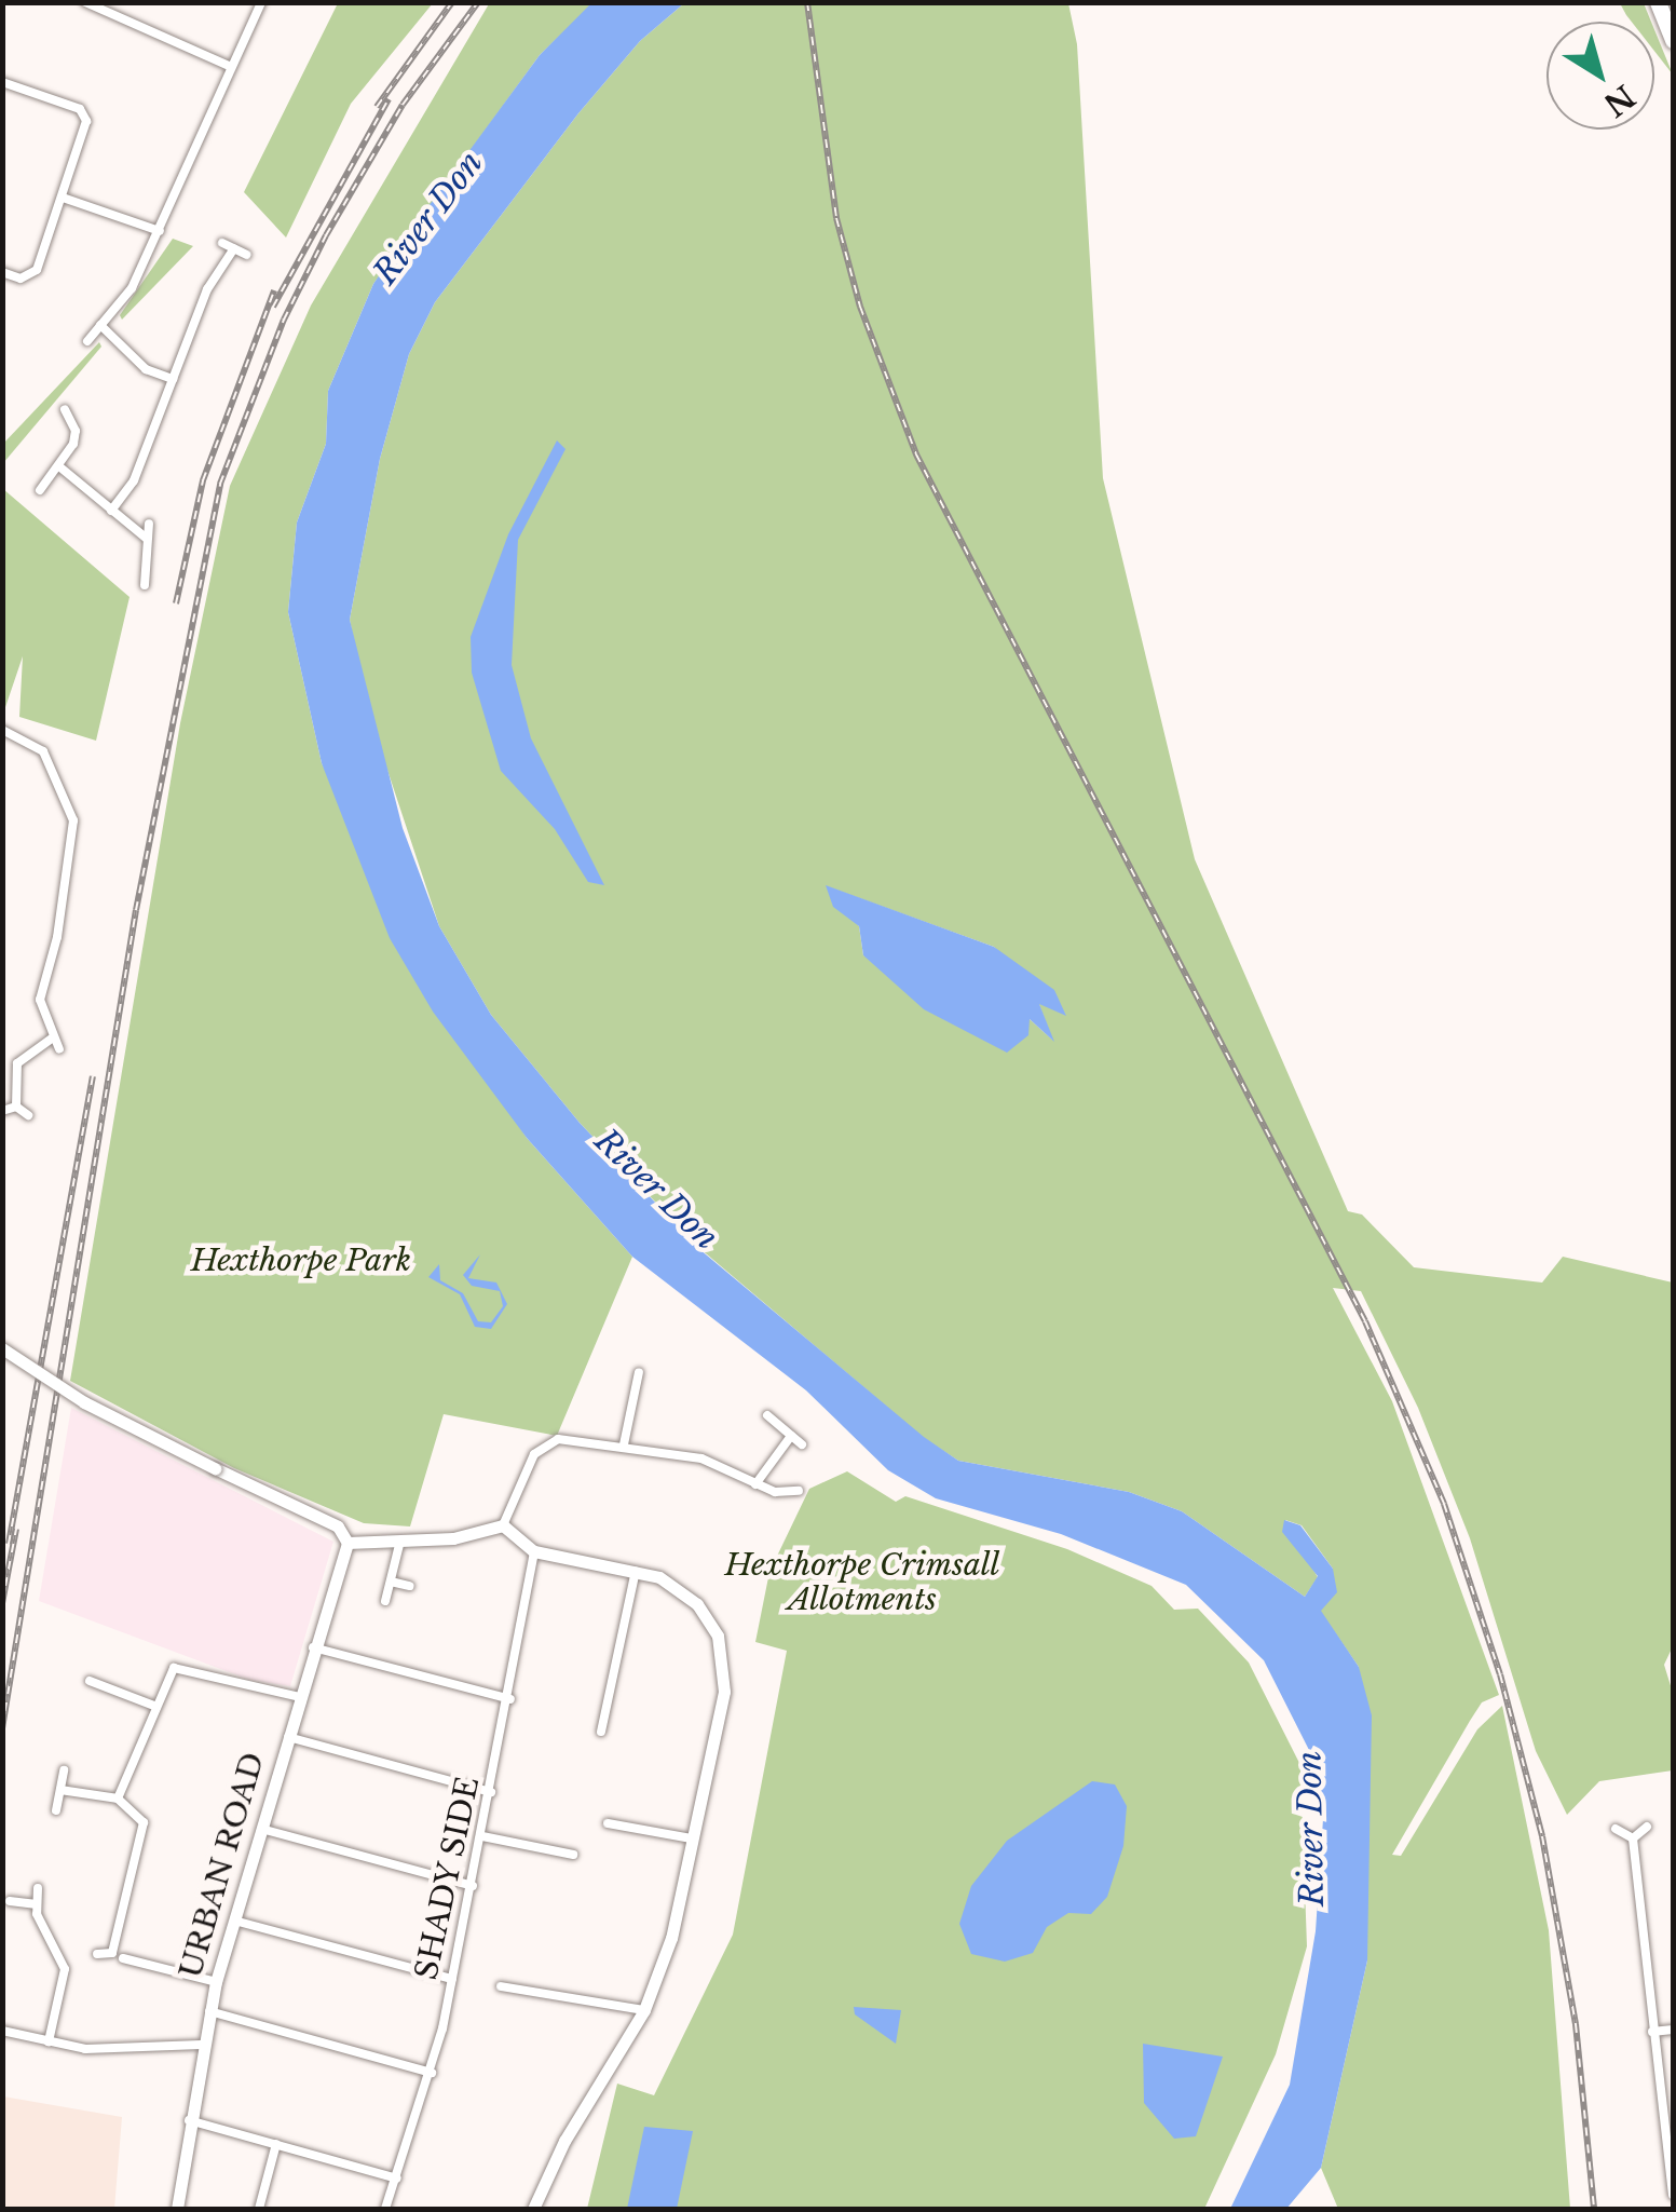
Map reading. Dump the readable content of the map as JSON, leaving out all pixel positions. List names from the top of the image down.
{
  "streets": {
    "street": ["URBAN ROAD", "SHADY SIDE"]
  },
  "water": ["River Don"],
  "parks": ["Hexthorpe Park", "Hexthorpe Crimsall Allotments"],
  "north": "bottom right"
}
